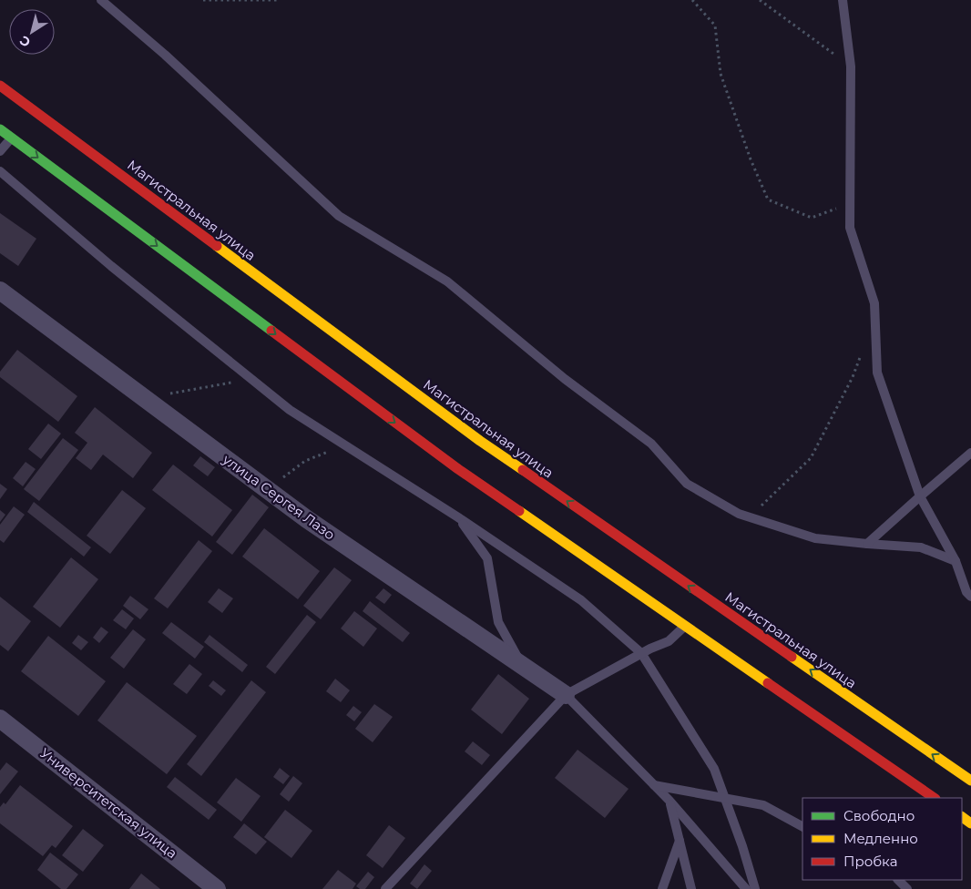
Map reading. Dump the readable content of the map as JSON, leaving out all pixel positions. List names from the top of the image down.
{
  "streets": {
    "main road": ["Магистральная улица"],
    "street": ["улица Сергея Лазо", "Университетская улица"]
  },
  "legend": ["Свободно", "Медленно", "Пробка"],
  "north": "bottom left"
}
